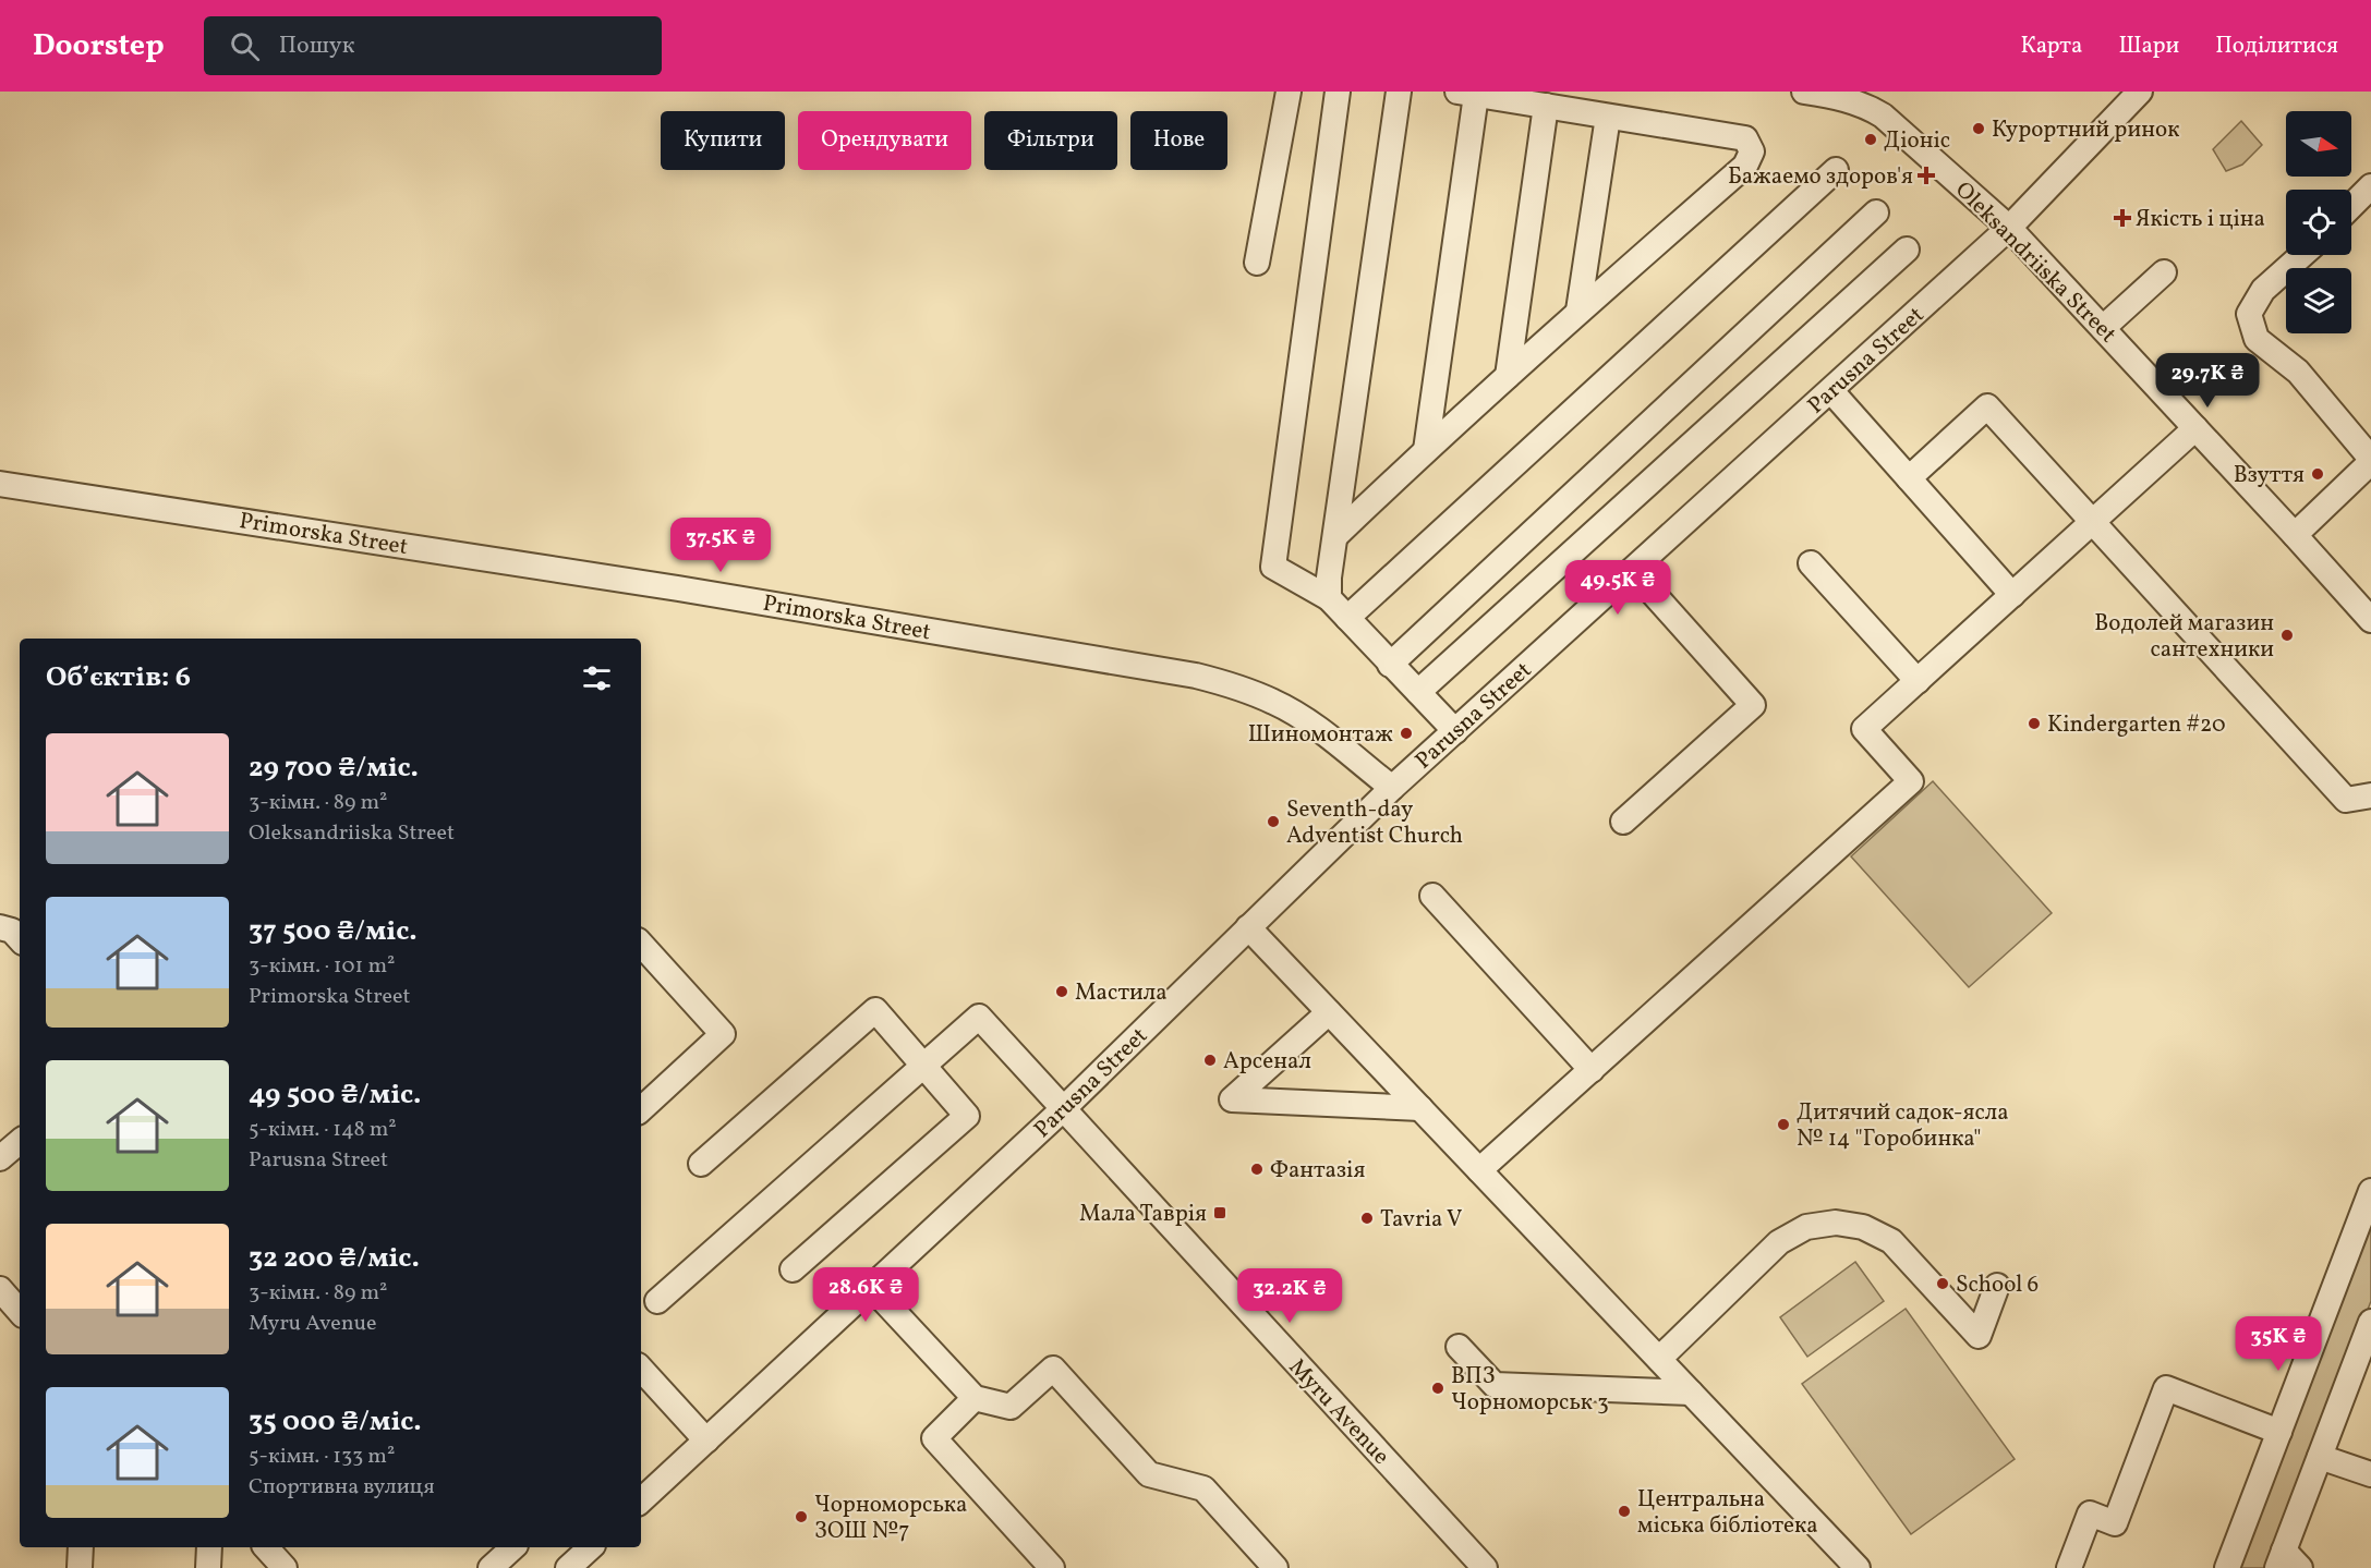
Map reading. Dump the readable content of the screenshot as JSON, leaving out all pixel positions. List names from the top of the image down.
{
  "streets": {
    "street": [
      "Oleksandriiska Street",
      "Parusna Street",
      "Primorska Street",
      "Myru Avenue"
    ]
  },
  "crossings": [
    ["Oleksandriiska Street", "Parusna Street"],
    ["Parusna Street", "Primorska Street"],
    ["Parusna Street", "Myru Avenue"]
  ],
  "places": {
    "other": [
      "Курортний ринок",
      "Діоніс",
      "Взуття",
      "Водолей магазин сантехники",
      "Kindergarten #20",
      "Шиномонтаж",
      "Seventh-day Adventist Church",
      "Мастила",
      "Арсенал",
      "Дитячий садок-ясла № 14 \"Горобинка\"",
      "Фантазія",
      "Tavria V",
      "School 6",
      "ВПЗ Чорноморськ 3",
      "Центральна міська бібліотека",
      "Чорноморська ЗОШ №7"
    ],
    "health": ["Бажаемо здоров'я", "Якість і ціна"],
    "transit": ["Мала Таврія"]
  },
  "north": "right",
  "page": {
    "header": "Doorstep",
    "search": "Пошук",
    "nav": ["Карта", "Шари", "Поділитися"],
    "chip": [
      "Купити",
      "Орендувати",
      "Фільтри",
      "Нове"
    ],
    "price": [
      "29.7K ₴",
      "37.5K ₴",
      "49.5K ₴",
      "28.6K ₴",
      "32.2K ₴",
      "35K ₴"
    ],
    "heading": "Об’єктів: 6",
    "list": [
      {
        "name": "29 700 ₴/міс.",
        "note": "3-кімн. · 89 m² · Oleksandriiska Street"
      },
      {
        "name": "37 500 ₴/міс.",
        "note": "3-кімн. · 101 m² · Primorska Street"
      },
      {
        "name": "49 500 ₴/міс.",
        "note": "5-кімн. · 148 m² · Parusna Street"
      },
      {
        "name": "32 200 ₴/міс.",
        "note": "3-кімн. · 89 m² · Myru Avenue"
      },
      {
        "name": "35 000 ₴/міс.",
        "note": "5-кімн. · 133 m² · Спортивна вулиця"
      }
    ]
  }
}
